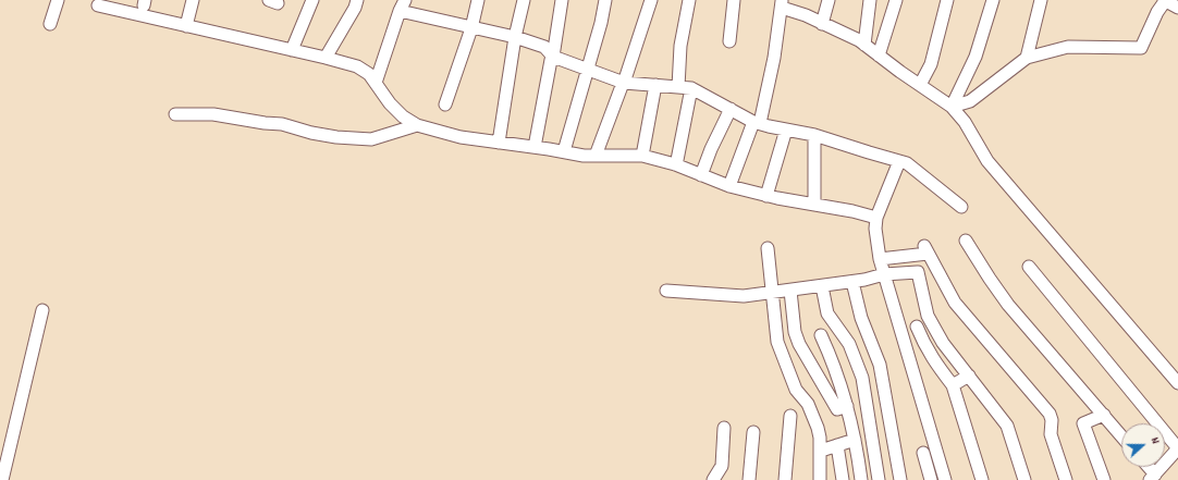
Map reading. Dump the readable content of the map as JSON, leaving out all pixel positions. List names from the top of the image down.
{
  "north": "right"
}
